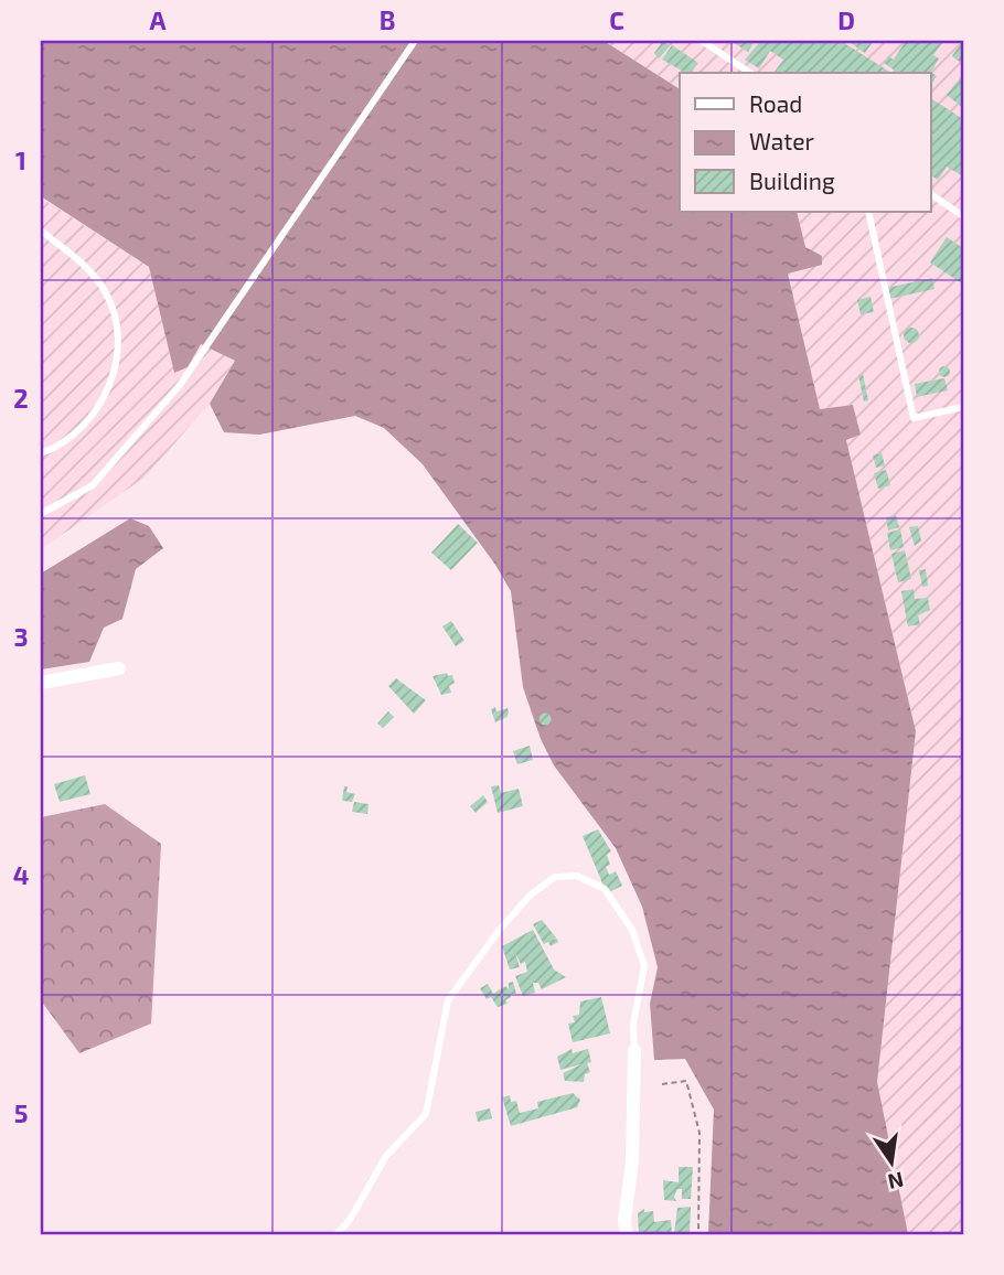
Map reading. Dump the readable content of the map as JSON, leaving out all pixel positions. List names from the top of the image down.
{
  "legend": ["Road", "Water", "Building"],
  "north": "bottom",
  "grid": {
    "columns": [
      "A",
      "B",
      "C",
      "D"
    ],
    "rows": [
      "1",
      "2",
      "3",
      "4",
      "5"
    ]
  }
}
